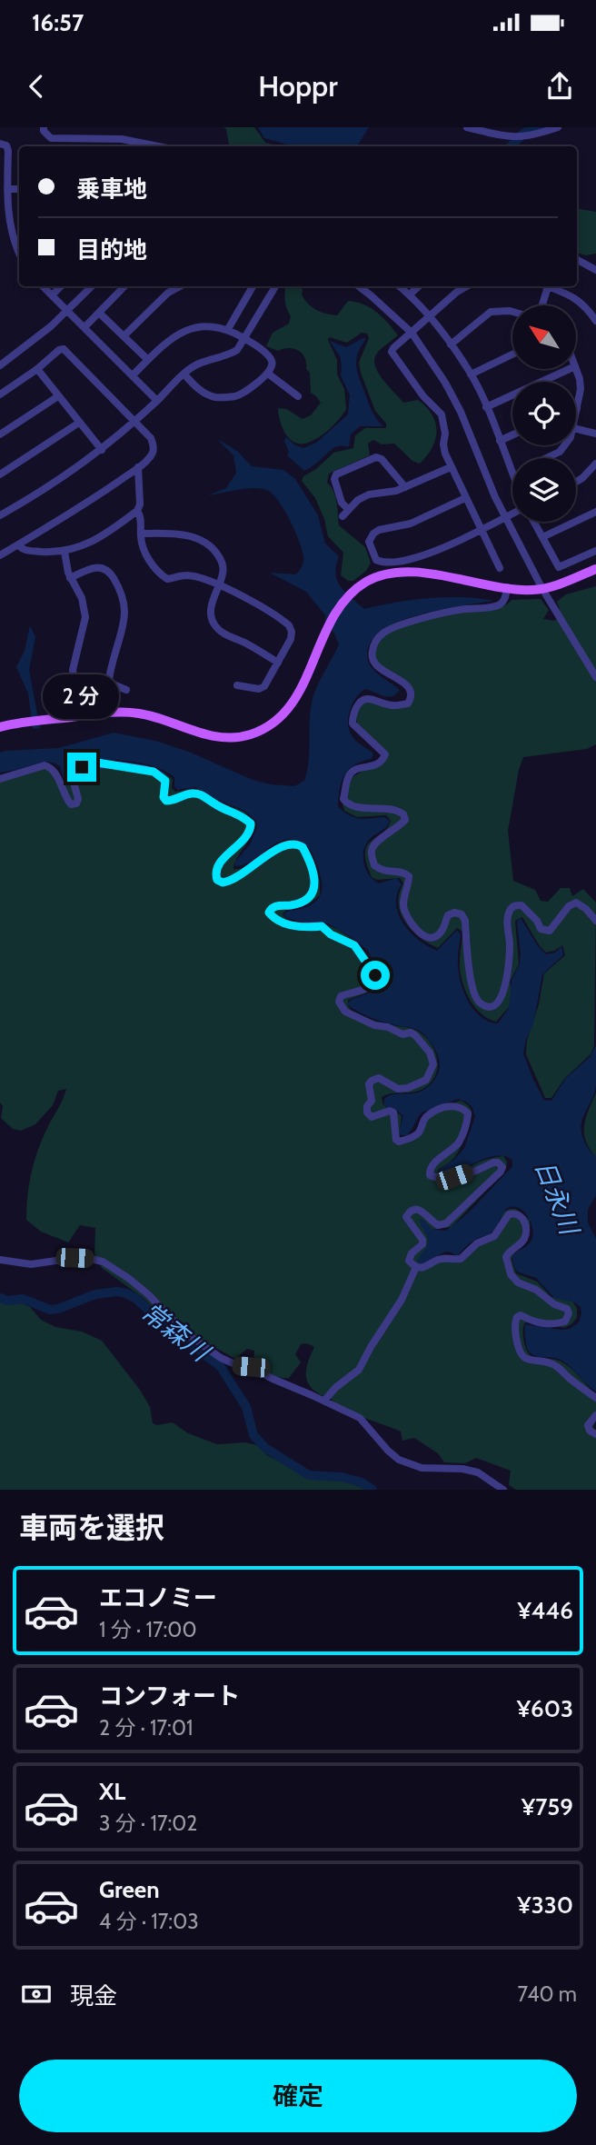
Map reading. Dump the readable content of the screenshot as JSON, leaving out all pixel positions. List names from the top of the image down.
{
  "water": ["日永川", "常森川"],
  "north": "top left",
  "page": {
    "status": "16:57",
    "header": "Hoppr",
    "banner": ["乗車地", "目的地"],
    "bubble": "2 分",
    "heading": "車両を選択",
    "list": [
      {
        "name": "エコノミー",
        "note": "1 分 · 17:00",
        "value": "¥446"
      },
      {
        "name": "コンフォート",
        "note": "2 分 · 17:01",
        "value": "¥603"
      },
      {
        "name": "XL",
        "note": "3 分 · 17:02",
        "value": "¥759"
      },
      {
        "name": "Green",
        "note": "4 分 · 17:03",
        "value": "¥330"
      }
    ],
    "pay": ["現金", "740 m"],
    "buttons": "確定"
  }
}
